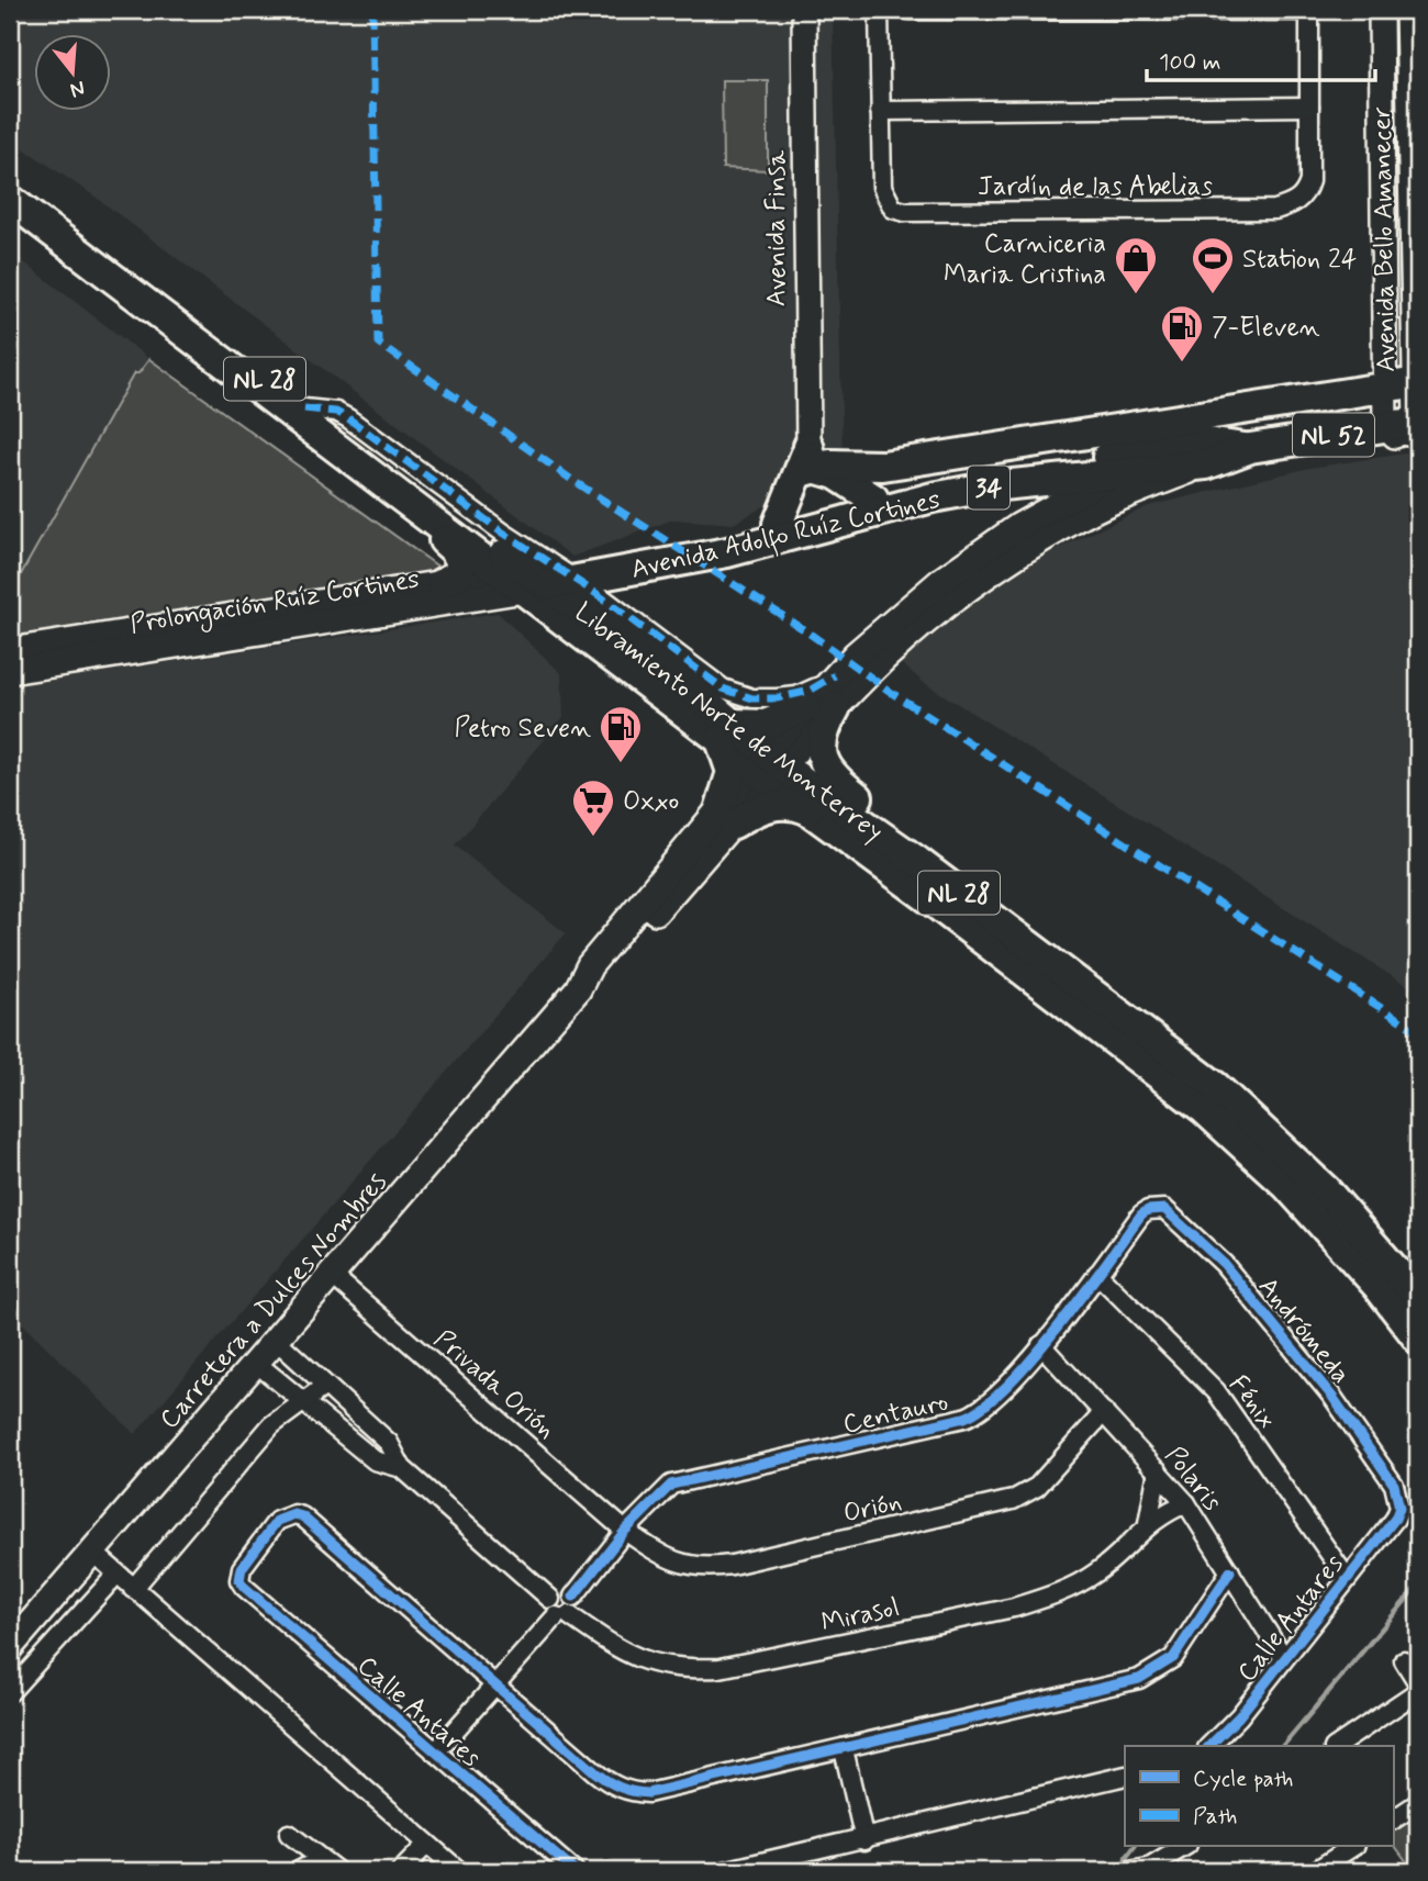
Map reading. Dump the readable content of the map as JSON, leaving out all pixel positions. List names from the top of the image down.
{
  "streets": {
    "main road": [
      "NL 28",
      "NL 52",
      "34",
      "Avenida Adolfo Ruíz Cortines",
      "Prolongación Ruíz Cortines",
      "Libramiento Norte de Monterrey",
      "Carretera a Dulces Nombres"
    ],
    "street": [
      "Jardín de las Abelias",
      "Avenida Finsa",
      "Avenida Bello Amanecer",
      "Andrómeda",
      "Privada Orión",
      "Fénix",
      "Centauro",
      "Polaris",
      "Orión",
      "Mirasol",
      "Calle Antares"
    ]
  },
  "crossings": [
    ["Avenida Bello Amanecer", "Avenida Adolfo Ruíz Cortines"],
    ["Avenida Adolfo Ruíz Cortines", "Prolongación Ruíz Cortines"],
    ["Avenida Adolfo Ruíz Cortines", "Libramiento Norte de Monterrey"],
    ["Avenida Adolfo Ruíz Cortines", "Carretera a Dulces Nombres"],
    ["Prolongación Ruíz Cortines", "Libramiento Norte de Monterrey"],
    ["Libramiento Norte de Monterrey", "Carretera a Dulces Nombres"],
    ["Carretera a Dulces Nombres", "Privada Orión"],
    ["Andrómeda", "Centauro"],
    ["Andrómeda", "Calle Antares"],
    ["Privada Orión", "Centauro"],
    ["Privada Orión", "Orión"],
    ["Fénix", "Centauro"],
    ["Fénix", "Calle Antares"],
    ["Centauro", "Polaris"],
    ["Centauro", "Orión"],
    ["Centauro", "Mirasol"],
    ["Polaris", "Orión"],
    ["Polaris", "Mirasol"],
    ["Polaris", "Calle Antares"]
  ],
  "places": {
    "shop": ["Carniceria Maria Cristina"],
    "sports": ["Station 24"],
    "fuel station": ["7-Eleven", "Petro Seven"],
    "supermarket": ["Oxxo"]
  },
  "legend": ["Cycle path", "Path"],
  "scale_bar": "100 m",
  "north": "bottom"
}
